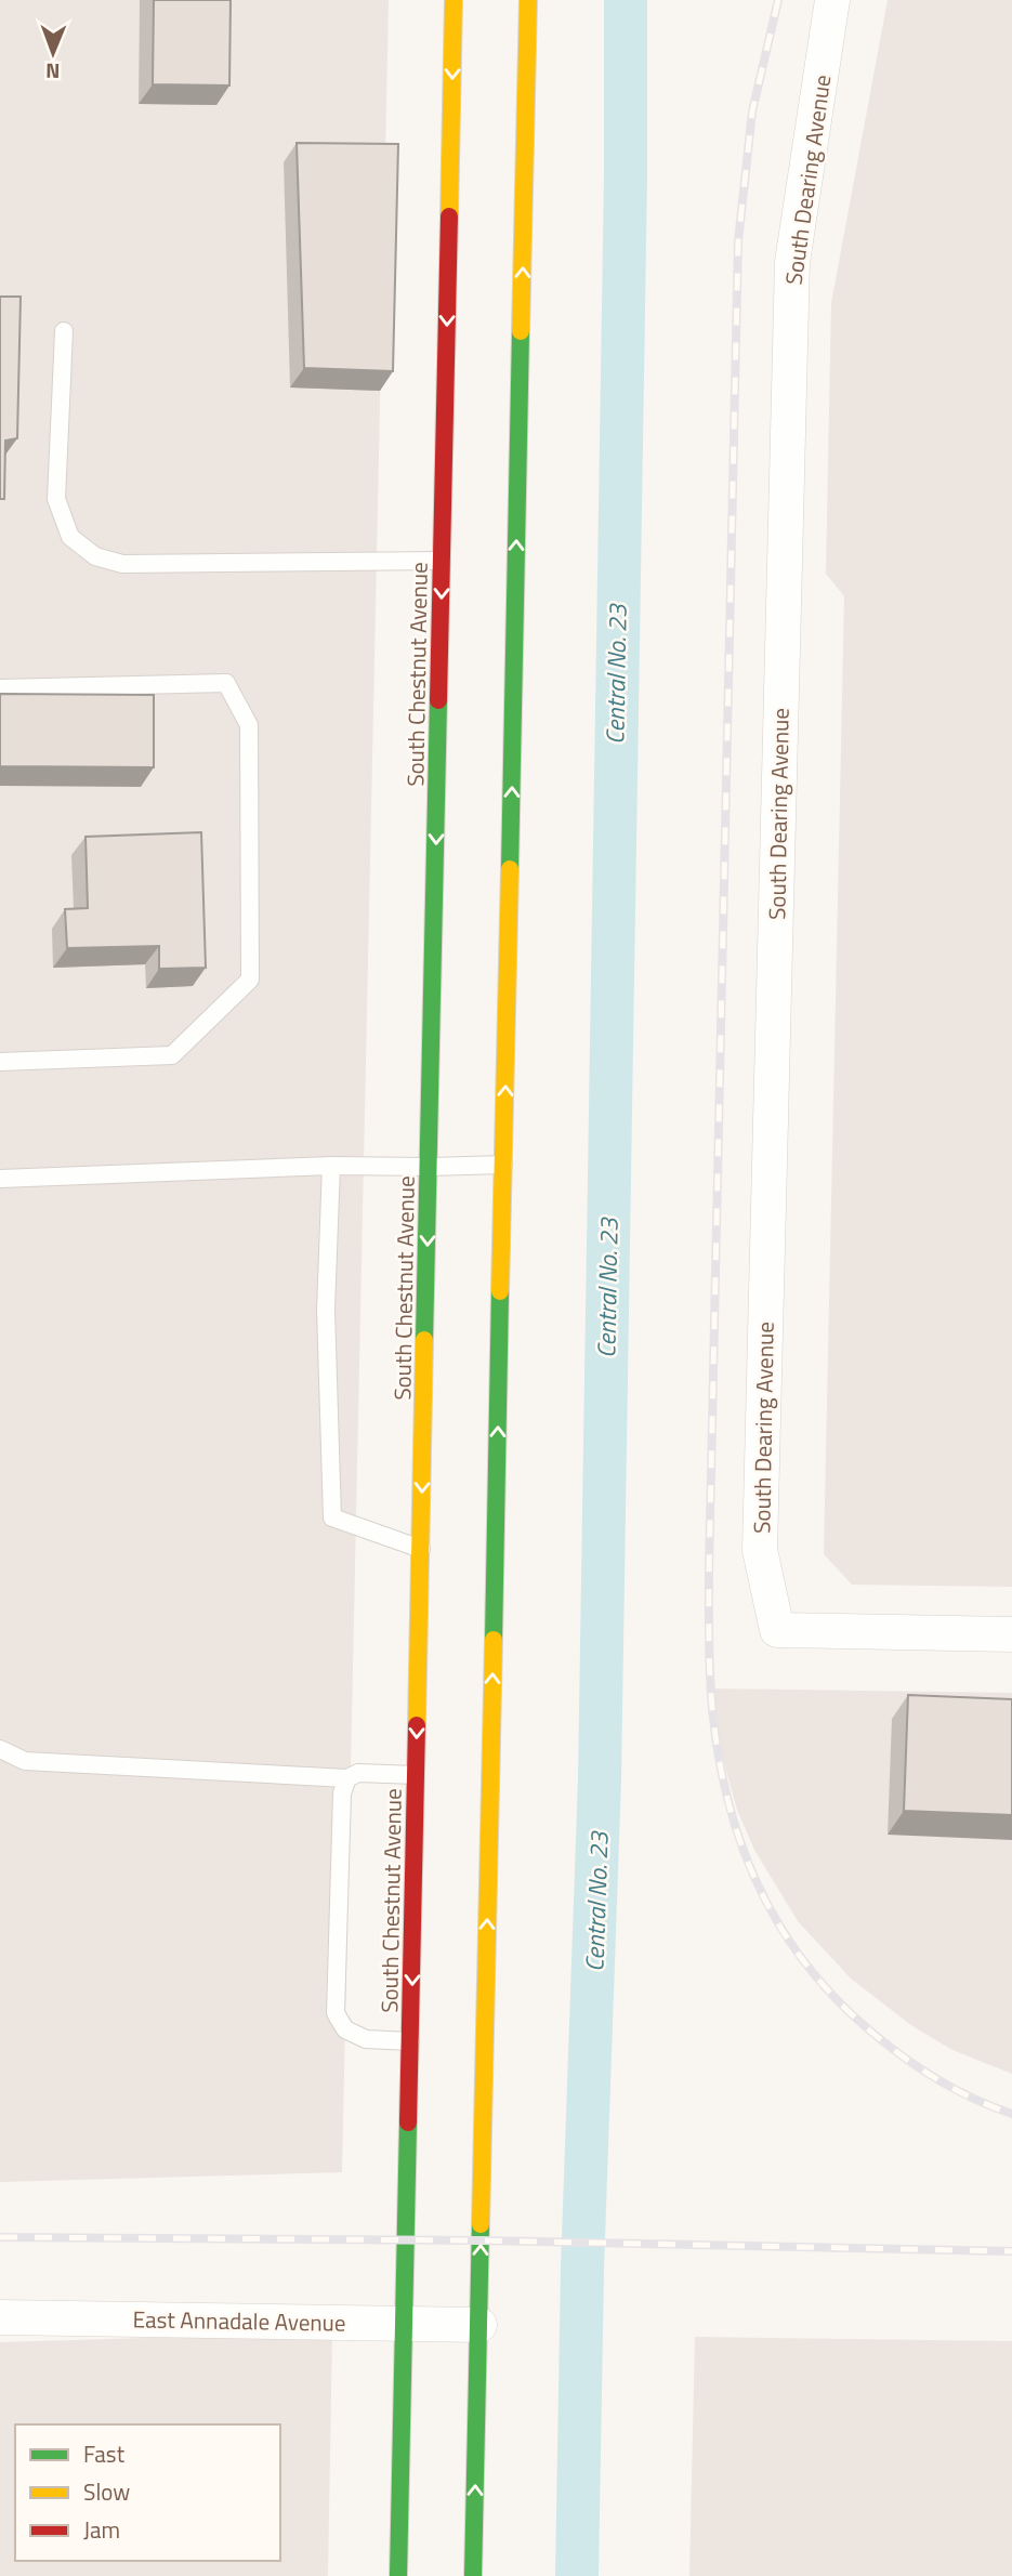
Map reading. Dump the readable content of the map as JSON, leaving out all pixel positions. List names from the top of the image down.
{
  "streets": {
    "main road": ["South Chestnut Avenue"],
    "street": ["South Dearing Avenue", "East Annadale Avenue"]
  },
  "crossings": [
    ["South Chestnut Avenue", "East Annadale Avenue"]
  ],
  "water": ["Central No. 23"],
  "legend": ["Fast", "Slow", "Jam"],
  "north": "bottom"
}
